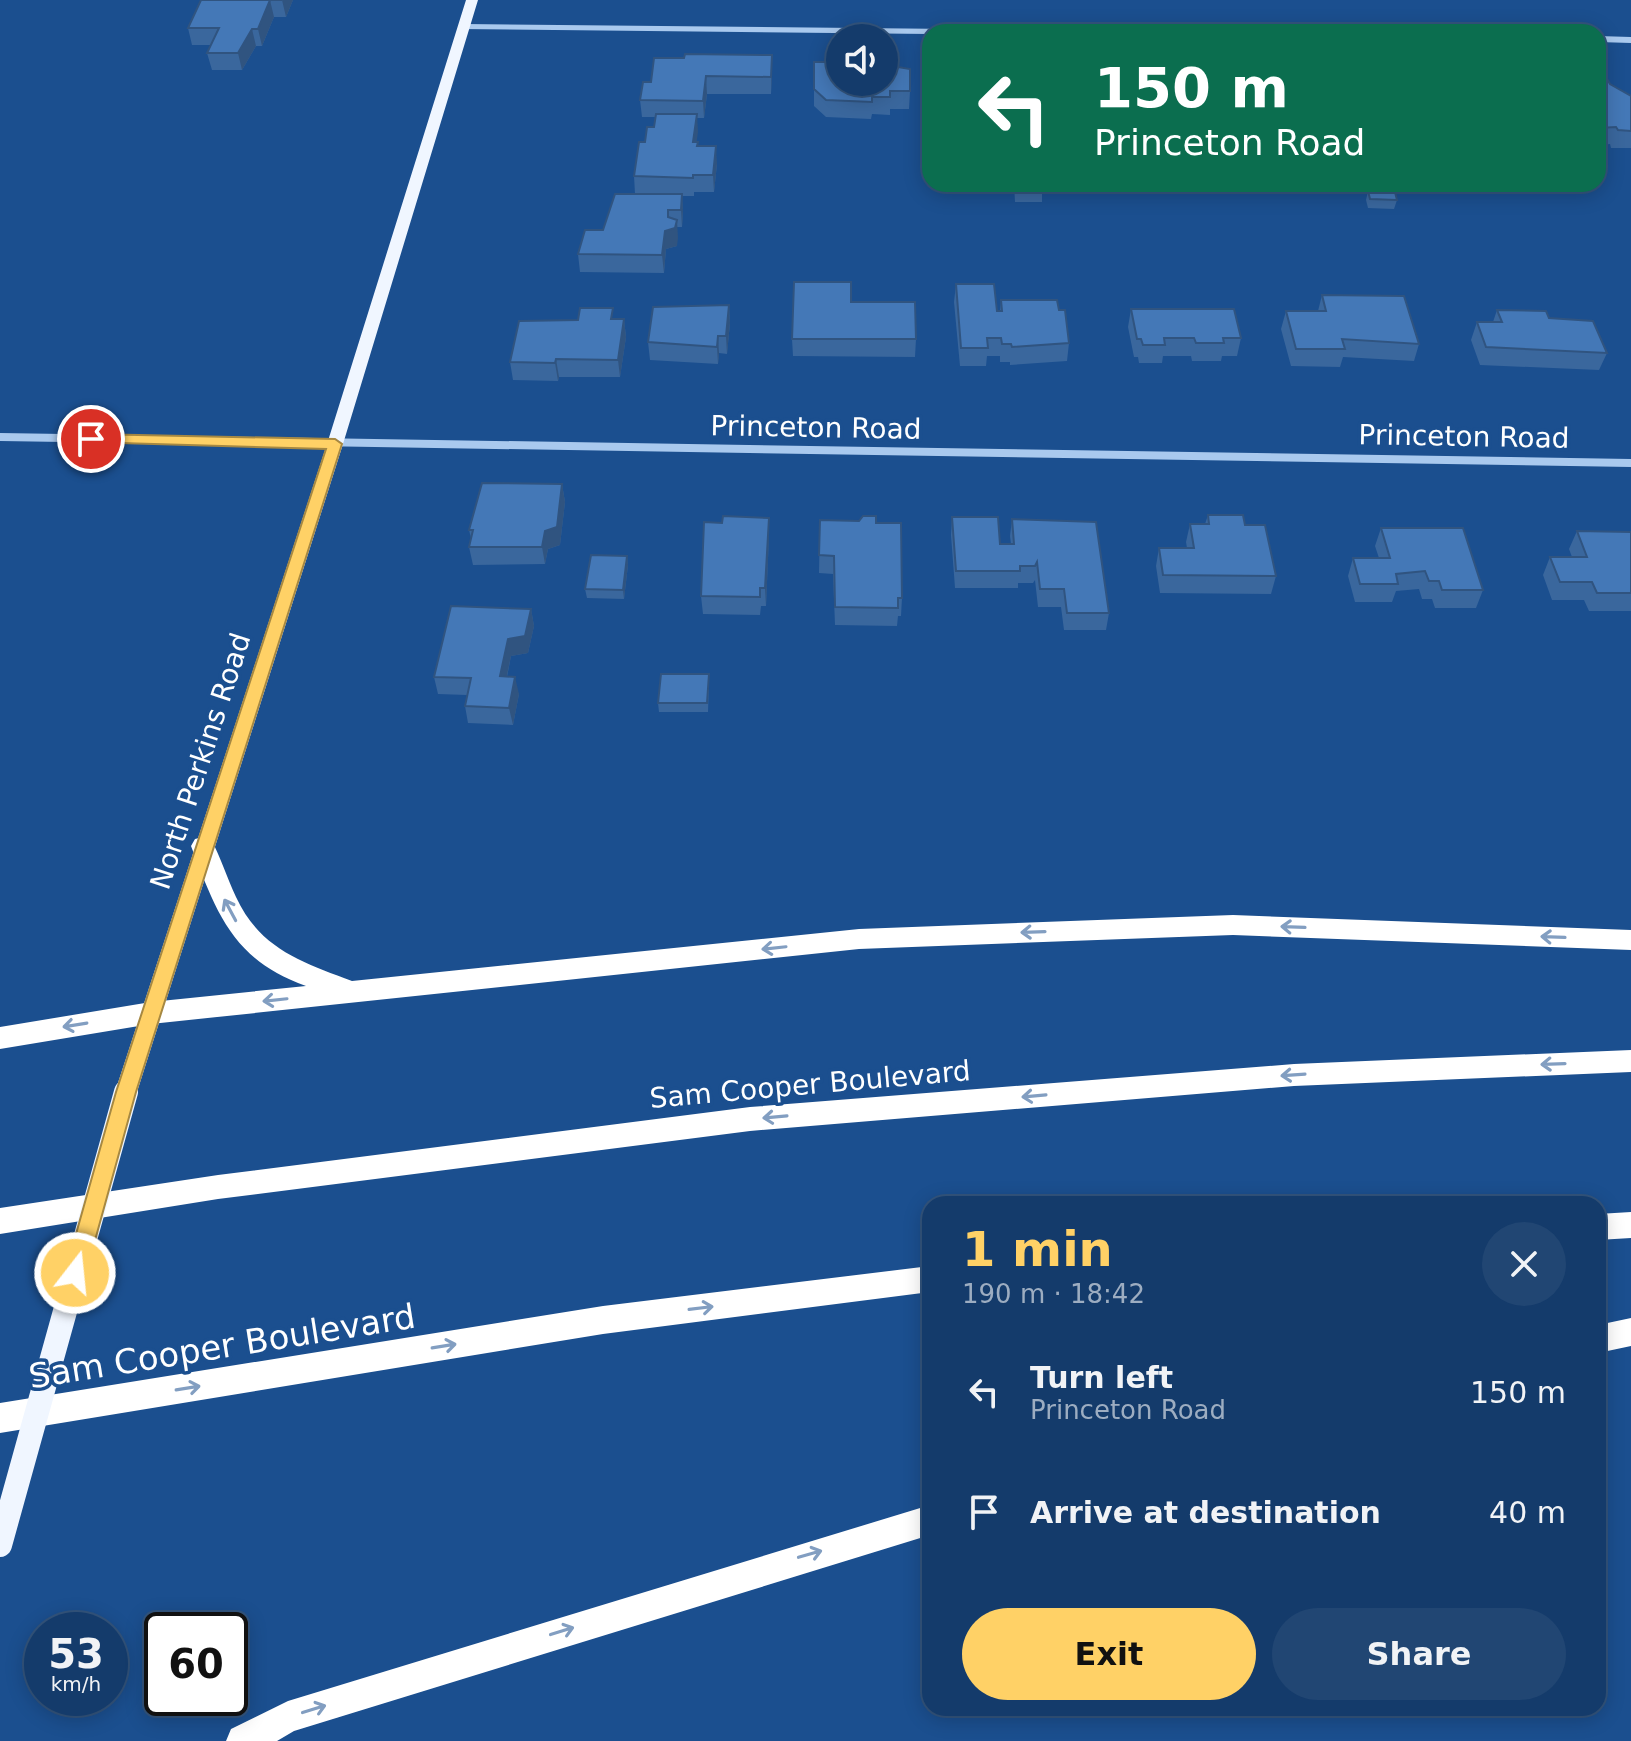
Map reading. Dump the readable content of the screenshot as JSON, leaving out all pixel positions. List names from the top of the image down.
{
  "streets": {
    "highway": ["Sam Cooper Boulevard"],
    "main road": ["North Perkins Road"],
    "street": ["Princeton Road"]
  },
  "crossings": [
    ["Princeton Road", "North Perkins Road"]
  ],
  "page": {
    "turn": ["150 m", "Princeton Road"],
    "heading": ["1 min", "190 m · 18:42"],
    "list": [
      {
        "name": "Turn left",
        "note": "Princeton Road",
        "value": "150 m"
      },
      {
        "name": "Arrive at destination",
        "value": "40 m"
      }
    ],
    "buttons": ["Exit", "Share"],
    "speed": "53 km/h",
    "limit": "60"
  }
}
